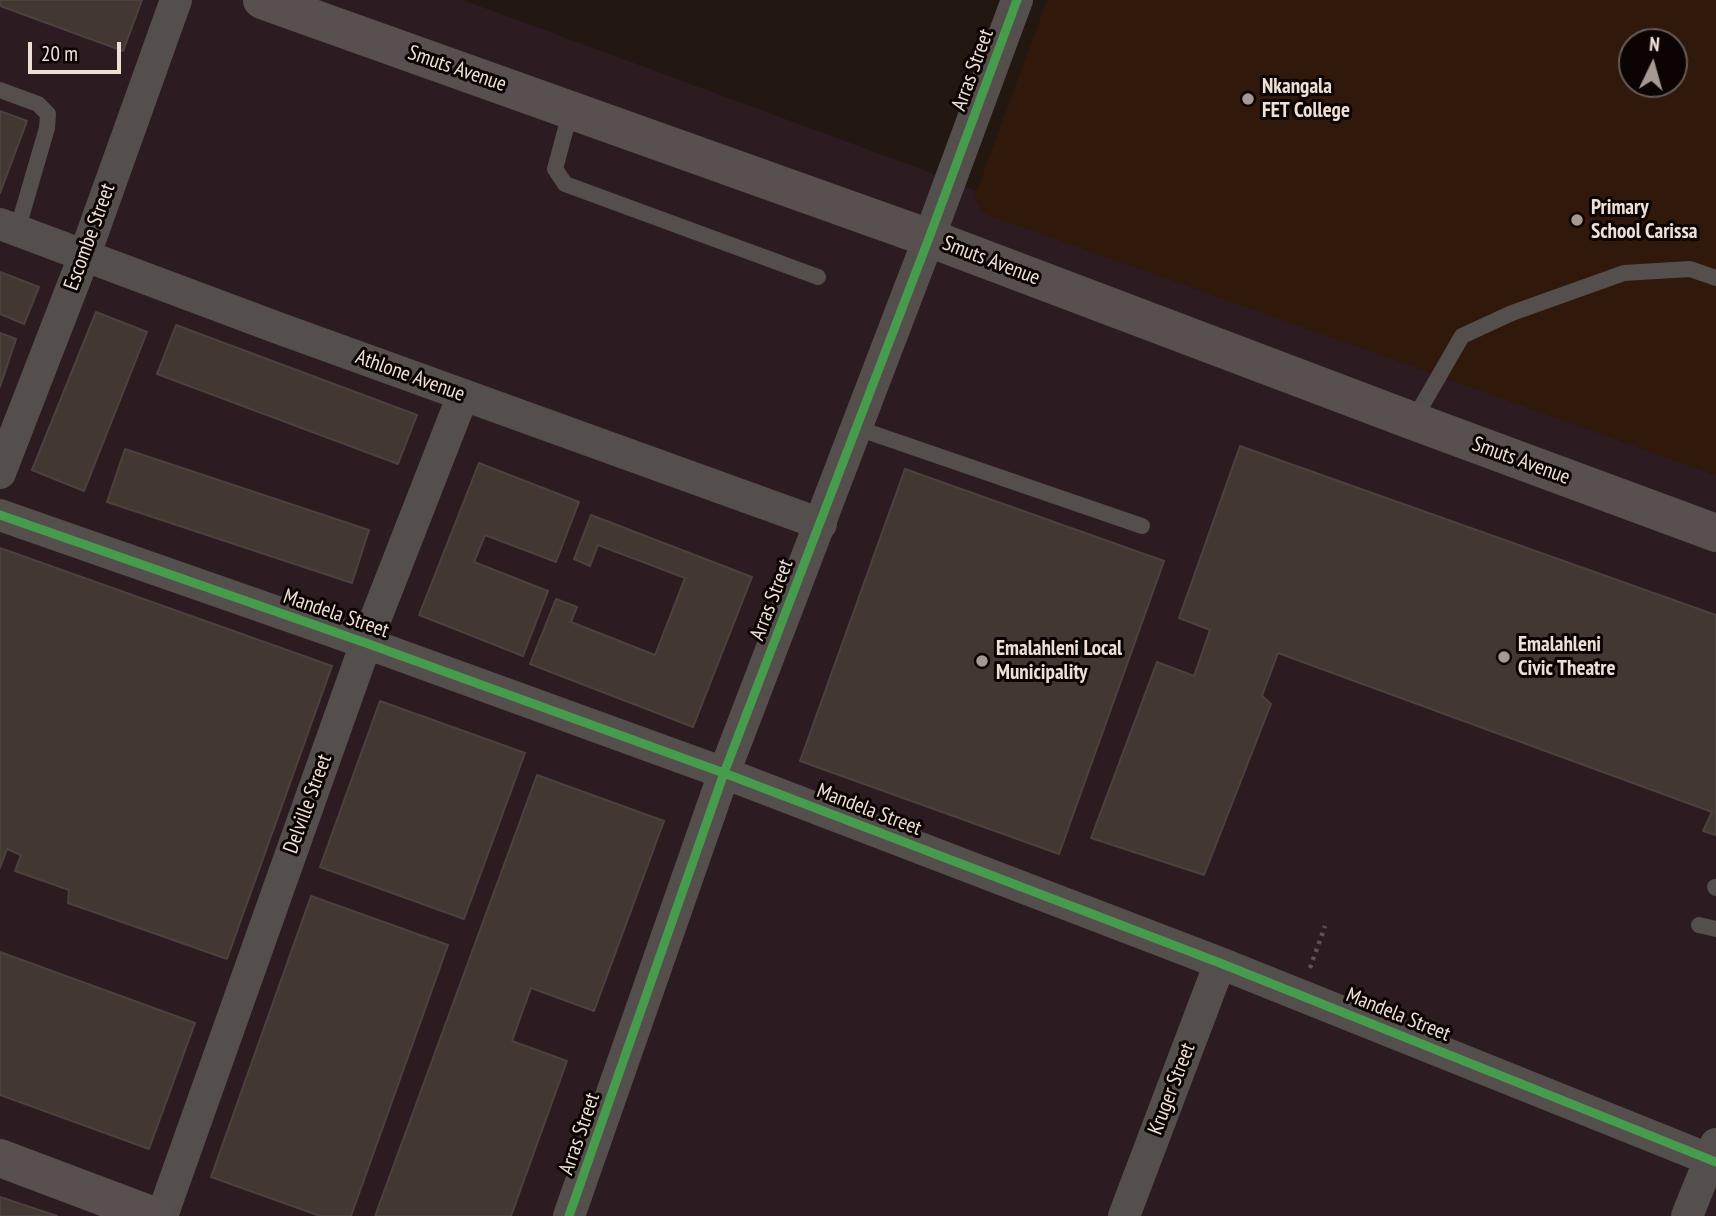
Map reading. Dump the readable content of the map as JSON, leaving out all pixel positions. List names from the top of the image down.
{
  "streets": {
    "main road": ["Smuts Avenue"],
    "street": [
      "Arras Street",
      "Escombe Street",
      "Athlone Avenue",
      "Mandela Street",
      "Delville Street",
      "Kruger Street"
    ]
  },
  "crossings": [
    ["Smuts Avenue", "Arras Street"],
    ["Arras Street", "Athlone Avenue"],
    ["Arras Street", "Mandela Street"],
    ["Escombe Street", "Athlone Avenue"],
    ["Athlone Avenue", "Delville Street"],
    ["Mandela Street", "Delville Street"],
    ["Mandela Street", "Kruger Street"]
  ],
  "places": [
    "Nkangala FET College",
    "Primary School Carissa",
    "Emalahleni Civic Theatre",
    "Emalahleni Local Municipality"
  ],
  "scale_bar": "20 m",
  "north": "top"
}
